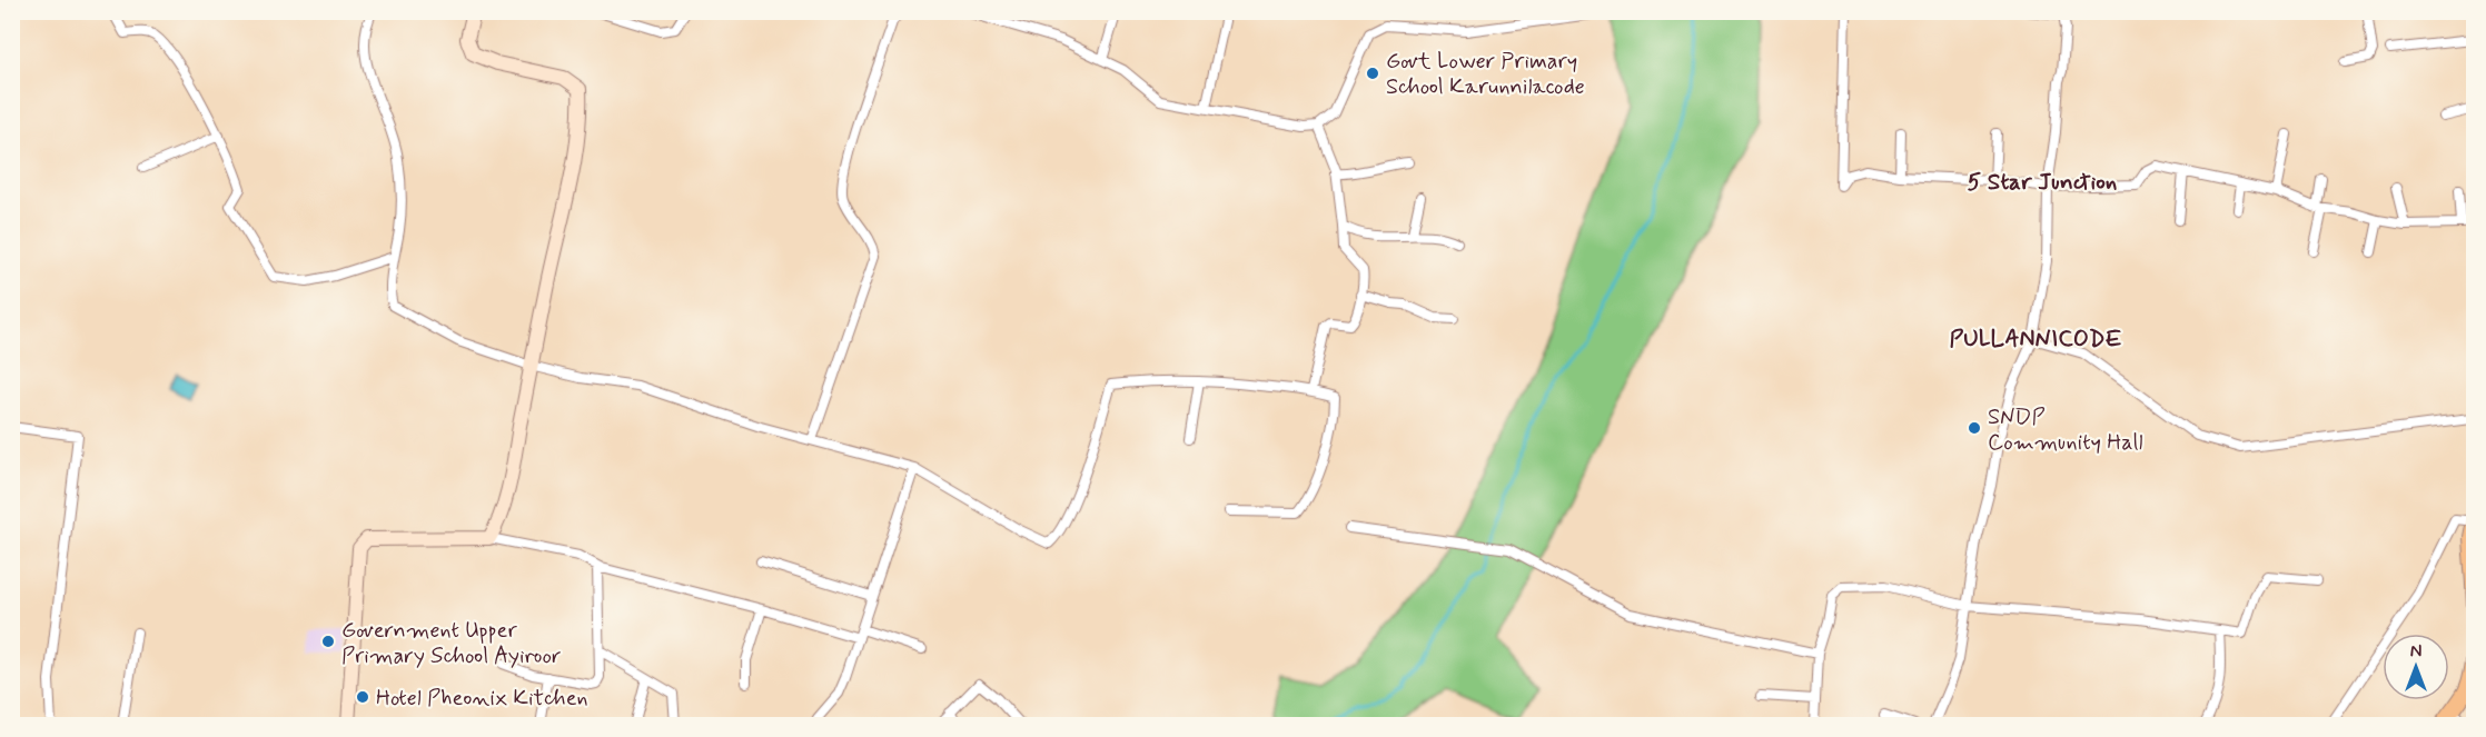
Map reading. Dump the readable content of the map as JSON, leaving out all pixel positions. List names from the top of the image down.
{
  "districts": ["5 Star Junction", "PULLANNICODE"],
  "places": [
    "Govt Lower Primary School Karunnilacode",
    "SNDP Community Hall",
    "Government Upper Primary School Ayiroor",
    "Hotel Pheonix Kitchen"
  ],
  "north": "top"
}
